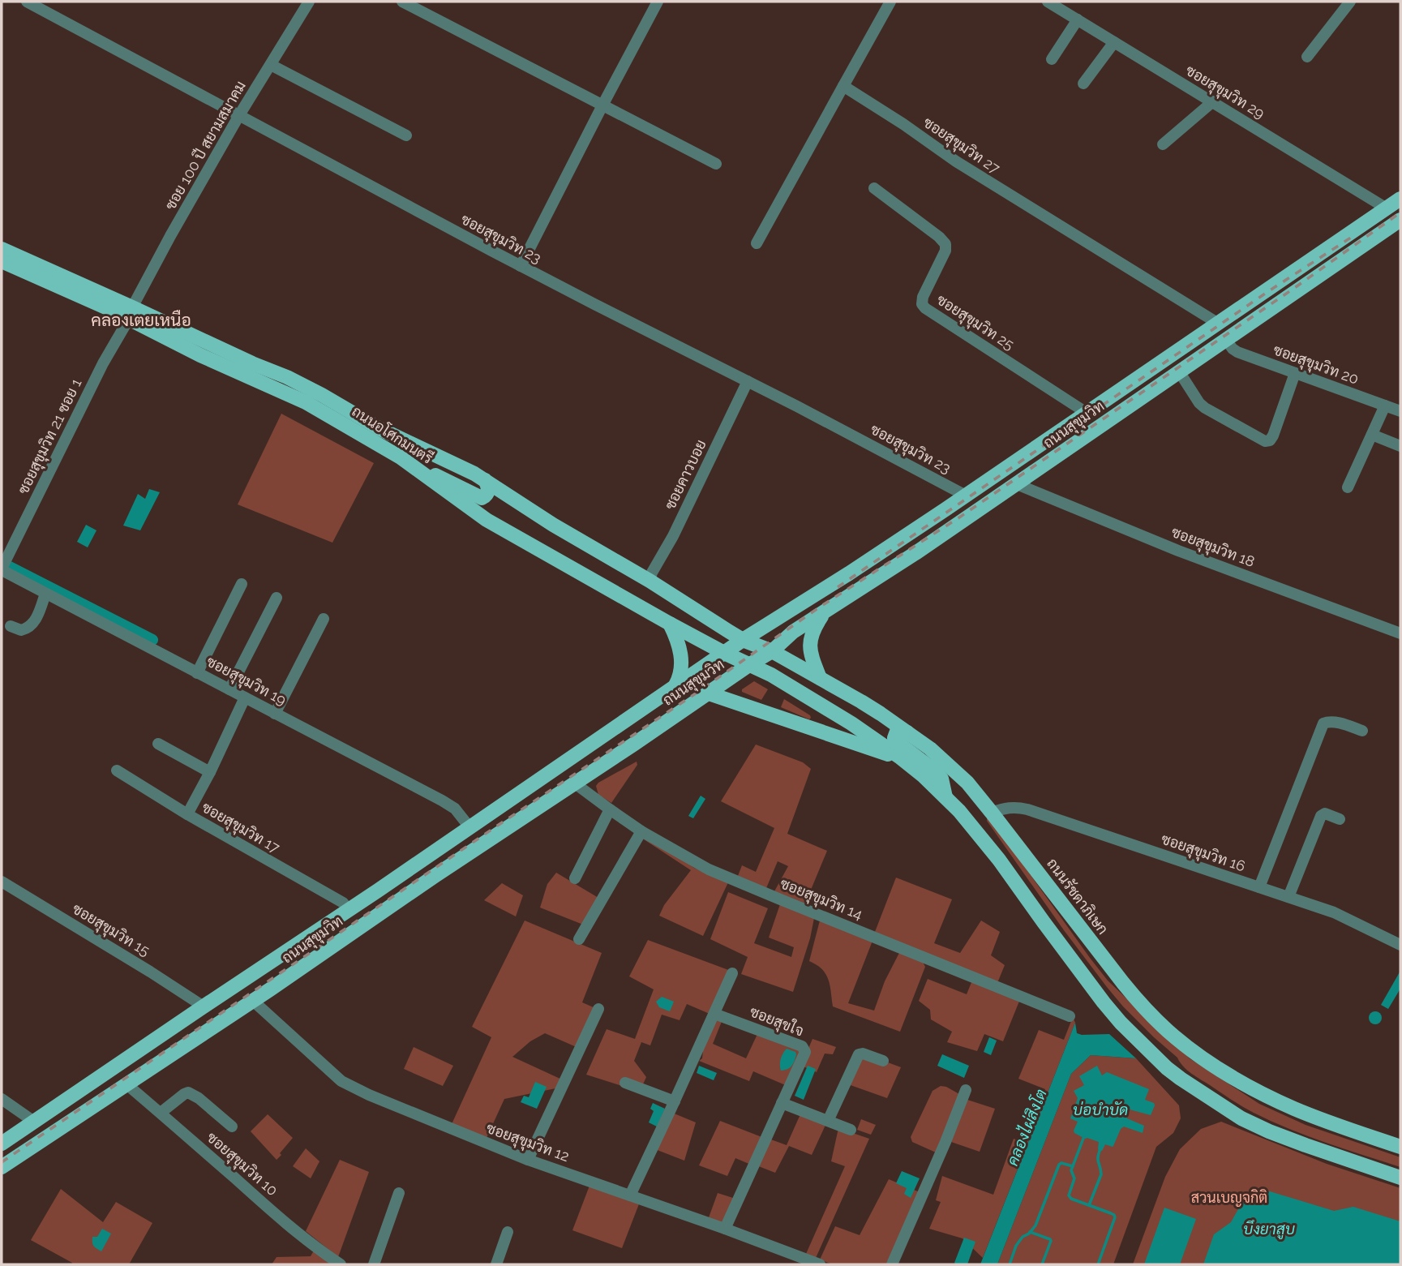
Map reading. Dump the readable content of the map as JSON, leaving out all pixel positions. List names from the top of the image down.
{
  "streets": {
    "main road": ["ถนนสุขุมวิท", "ถนนอโศกมนตรี", "ถนนรัชดาภิเษก"],
    "street": [
      "ซอยสุขุมวิท 29",
      "ซอย 100 ปี สยามสมาคม",
      "ซอยสุขุมวิท 27",
      "ซอยสุขุมวิท 23",
      "ซอยสุขุมวิท 25",
      "ซอยสุขุมวิท 20",
      "ซอยสุขุมวิท 21 ซอย 1",
      "ซอยคาวบอย",
      "ซอยสุขุมวิท 18",
      "ซอยสุขุมวิท 19",
      "ซอยสุขุมวิท 17",
      "ซอยสุขุมวิท 16",
      "ซอยสุขุมวิท 14",
      "ซอยสุขุมวิท 15",
      "ซอยสุขใจ",
      "ซอยสุขุมวิท 12",
      "ซอยสุขุมวิท 10"
    ]
  },
  "crossings": [
    ["ซอยสุขุมวิท 29", "ถนนสุขุมวิท"],
    ["ซอย 100 ปี สยามสมาคม", "ซอยสุขุมวิท 23"],
    ["ซอย 100 ปี สยามสมาคม", "ถนนอโศกมนตรี"],
    ["ซอย 100 ปี สยามสมาคม", "ซอยสุขุมวิท 21 ซอย 1"],
    ["ซอยสุขุมวิท 27", "ถนนสุขุมวิท"],
    ["ซอยสุขุมวิท 23", "ถนนสุขุมวิท"],
    ["ซอยสุขุมวิท 23", "ซอยคาวบอย"],
    ["ซอยสุขุมวิท 25", "ถนนสุขุมวิท"],
    ["ซอยสุขุมวิท 20", "ถนนสุขุมวิท"],
    ["ถนนสุขุมวิท", "ถนนอโศกมนตรี"],
    ["ถนนสุขุมวิท", "ซอยสุขุมวิท 18"],
    ["ถนนสุขุมวิท", "ซอยสุขุมวิท 19"],
    ["ถนนสุขุมวิท", "ซอยสุขุมวิท 17"],
    ["ถนนสุขุมวิท", "ถนนรัชดาภิเษก"],
    ["ถนนสุขุมวิท", "ซอยสุขุมวิท 14"],
    ["ถนนสุขุมวิท", "ซอยสุขุมวิท 15"],
    ["ถนนสุขุมวิท", "ซอยสุขุมวิท 12"],
    ["ถนนสุขุมวิท", "ซอยสุขุมวิท 10"],
    ["ถนนอโศกมนตรี", "ซอยสุขุมวิท 21 ซอย 1"],
    ["ถนนอโศกมนตรี", "ซอยคาวบอย"],
    ["ถนนอโศกมนตรี", "ถนนรัชดาภิเษก"],
    ["ซอยสุขุมวิท 21 ซอย 1", "ซอยสุขุมวิท 19"],
    ["ซอยสุขุมวิท 16", "ถนนรัชดาภิเษก"],
    ["ซอยสุขใจ", "ซอยสุขุมวิท 12"]
  ],
  "districts": ["คลองเตยเหนือ"],
  "water": ["บ่อบำบัด", "คลองไผ่สิงโต", "บึงยาสูบ"],
  "parks": ["สวนเบญจกิติ"]
}
